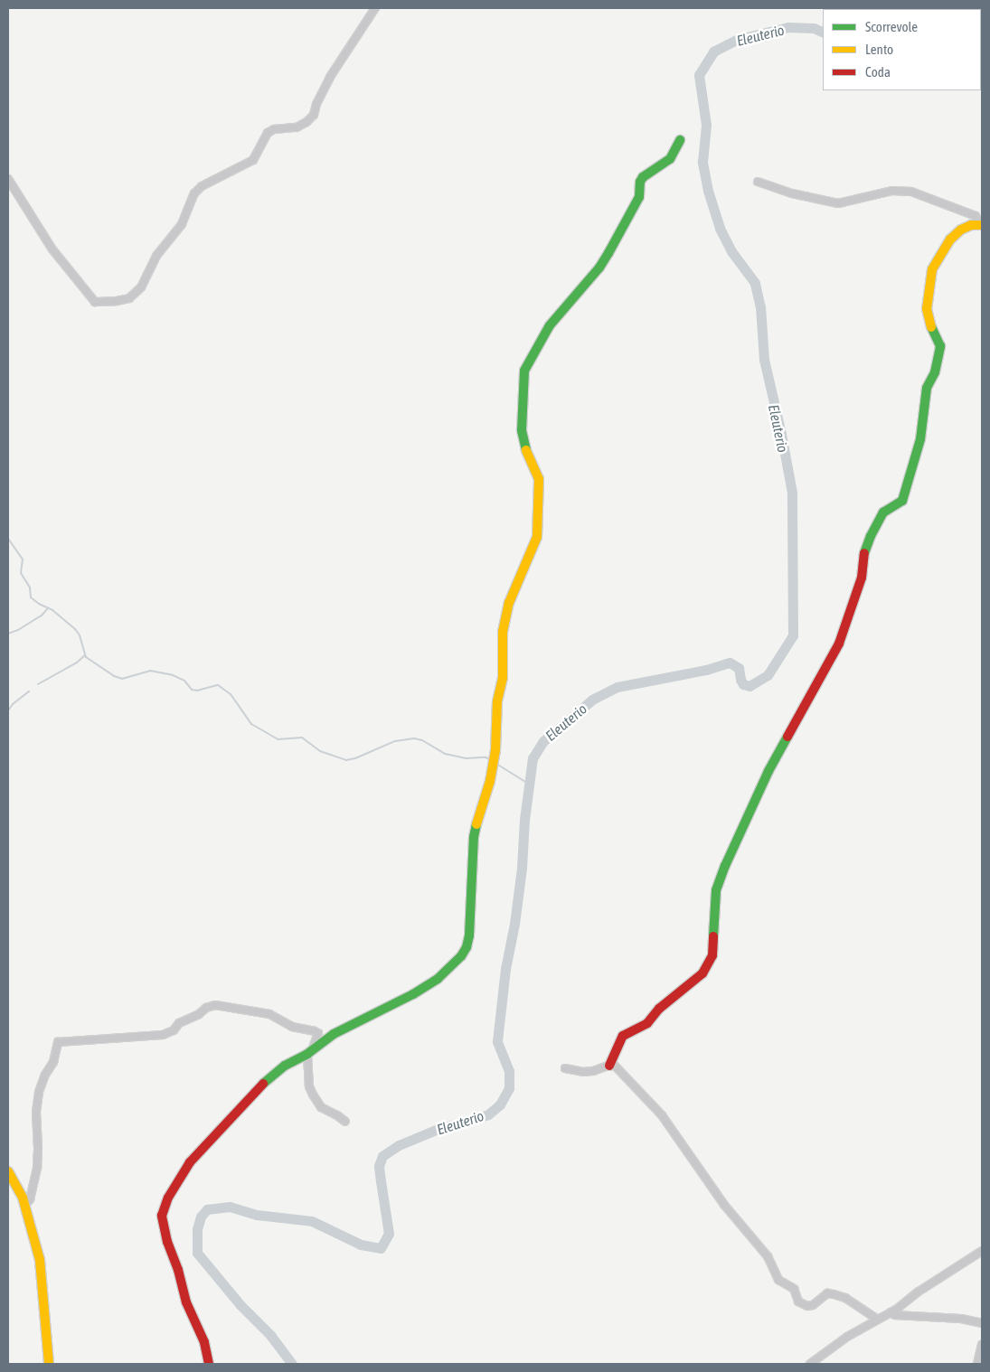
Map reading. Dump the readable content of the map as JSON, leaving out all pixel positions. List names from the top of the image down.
{
  "water": ["Eleuterio"],
  "legend": ["Scorrevole", "Lento", "Coda"]
}
